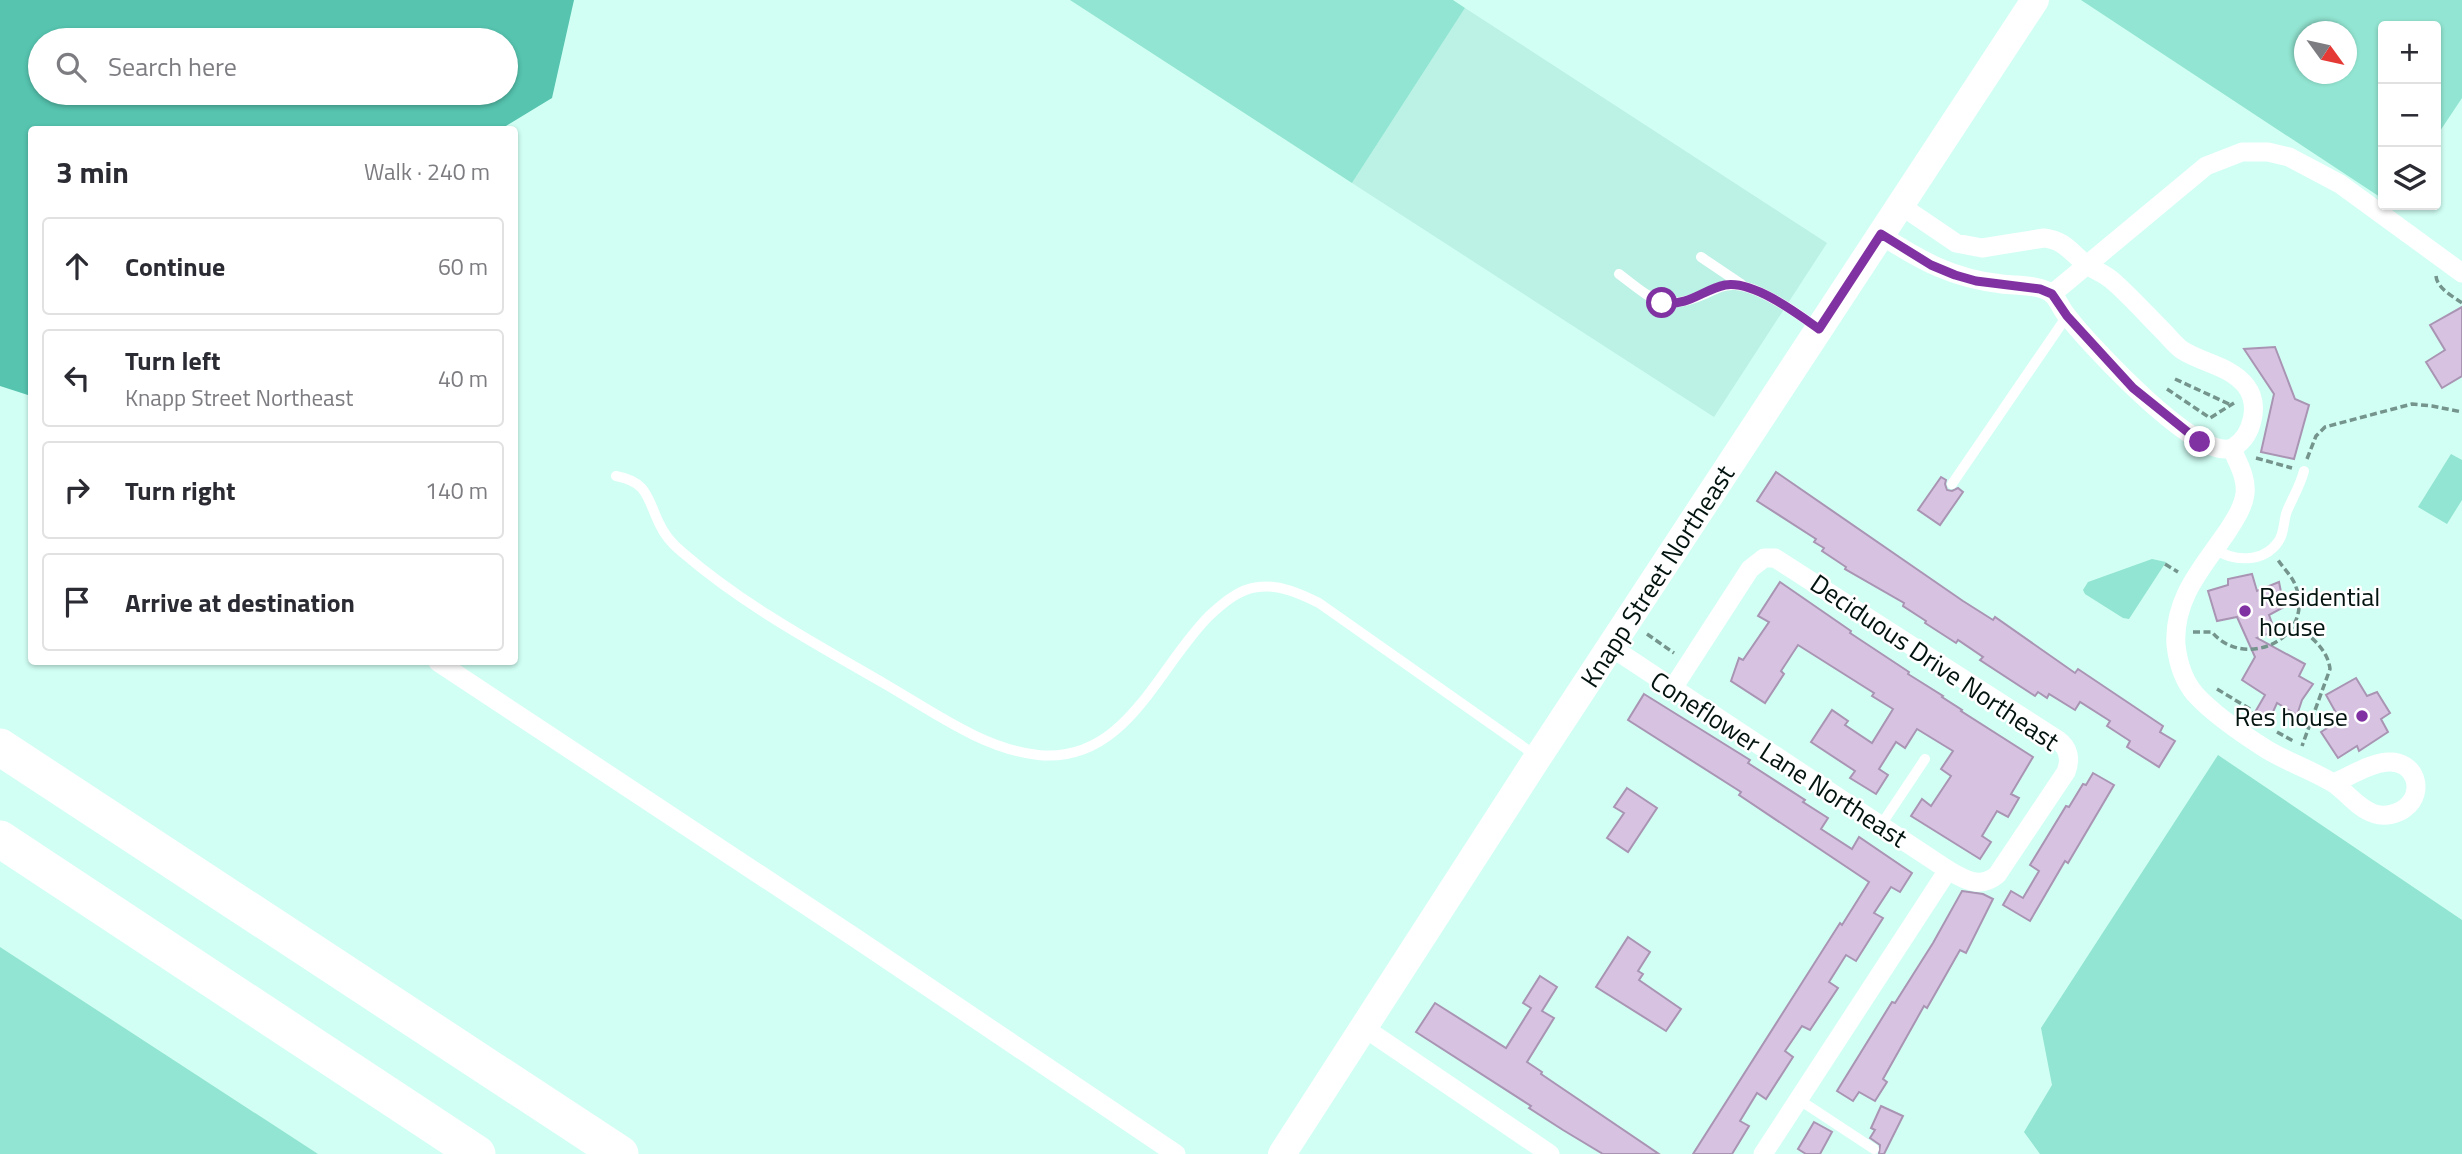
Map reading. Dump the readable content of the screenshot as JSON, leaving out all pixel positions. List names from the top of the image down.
{
  "streets": {
    "main road": ["Knapp Street Northeast"],
    "street": ["Deciduous Drive Northeast", "Coneflower Lane Northeast"]
  },
  "crossings": [
    ["Knapp Street Northeast", "Coneflower Lane Northeast"],
    ["Deciduous Drive Northeast", "Coneflower Lane Northeast"]
  ],
  "places": ["Residential house", "Res house"],
  "north": "bottom right",
  "page": {
    "map_buttons": ["+", "−"],
    "search": "Search here",
    "heading": ["3 min", "Walk · 240 m"],
    "list": [
      ["Continue", "60 m"],
      ["Turn left", "Knapp Street Northeast", "40 m"],
      ["Turn right", "140 m"],
      "Arrive at destination"
    ]
  }
}
